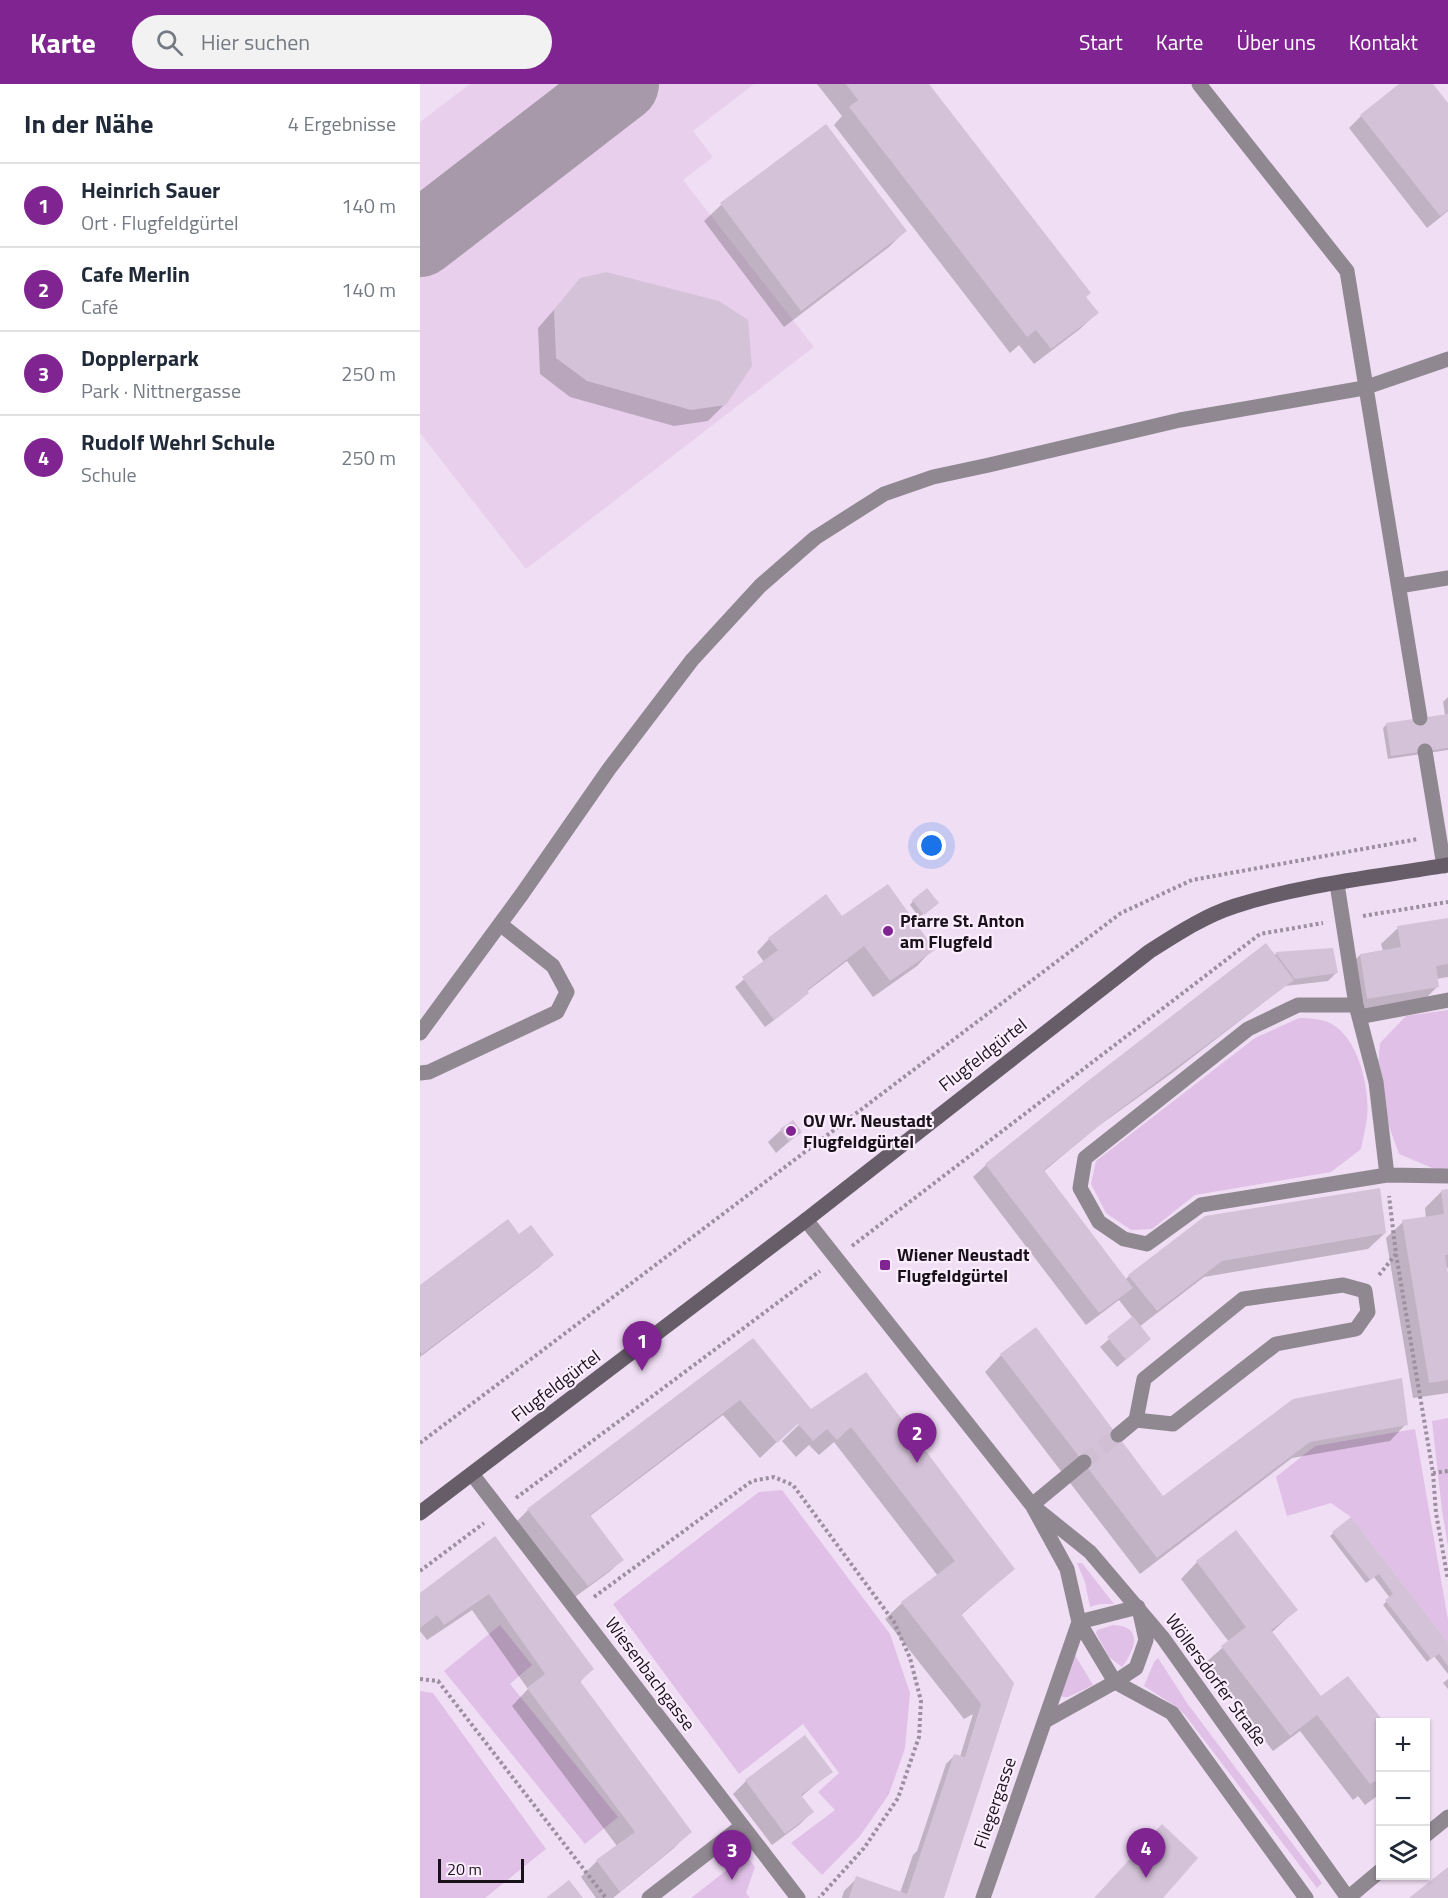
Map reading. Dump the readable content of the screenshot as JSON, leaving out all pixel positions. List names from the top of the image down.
{
  "streets": {
    "street": [
      "Flugfeldgürtel",
      "Wiesenbachgasse",
      "Wöllersdorfer Straße",
      "Fliegergasse"
    ]
  },
  "crossings": [
    ["Flugfeldgürtel", "Wiesenbachgasse"],
    ["Flugfeldgürtel", "Wöllersdorfer Straße"],
    ["Wöllersdorfer Straße", "Fliegergasse"]
  ],
  "places": {
    "other": ["Pfarre St. Anton am Flugfeld", "OV Wr. Neustadt Flugfeldgürtel"],
    "transit": ["Wiener Neustadt Flugfeldgürtel"]
  },
  "scale_bar": "20 m",
  "page": {
    "header": "Karte",
    "search": "Hier suchen",
    "nav": [
      "Start",
      "Karte",
      "Über uns",
      "Kontakt"
    ],
    "heading": ["In der Nähe", "4 Ergebnisse"],
    "list": [
      {
        "mark": "1",
        "name": "Heinrich Sauer",
        "note": "Ort · Flugfeldgürtel",
        "value": "140 m"
      },
      {
        "mark": "2",
        "name": "Cafe Merlin",
        "note": "Café",
        "value": "140 m"
      },
      {
        "mark": "3",
        "name": "Dopplerpark",
        "note": "Park · Nittnergasse",
        "value": "250 m"
      },
      {
        "mark": "4",
        "name": "Rudolf Wehrl Schule",
        "note": "Schule",
        "value": "250 m"
      }
    ],
    "pins": [
      "1",
      "2",
      "4",
      "3"
    ],
    "map_buttons": ["+", "−"],
    "scale": "20 m"
  }
}
